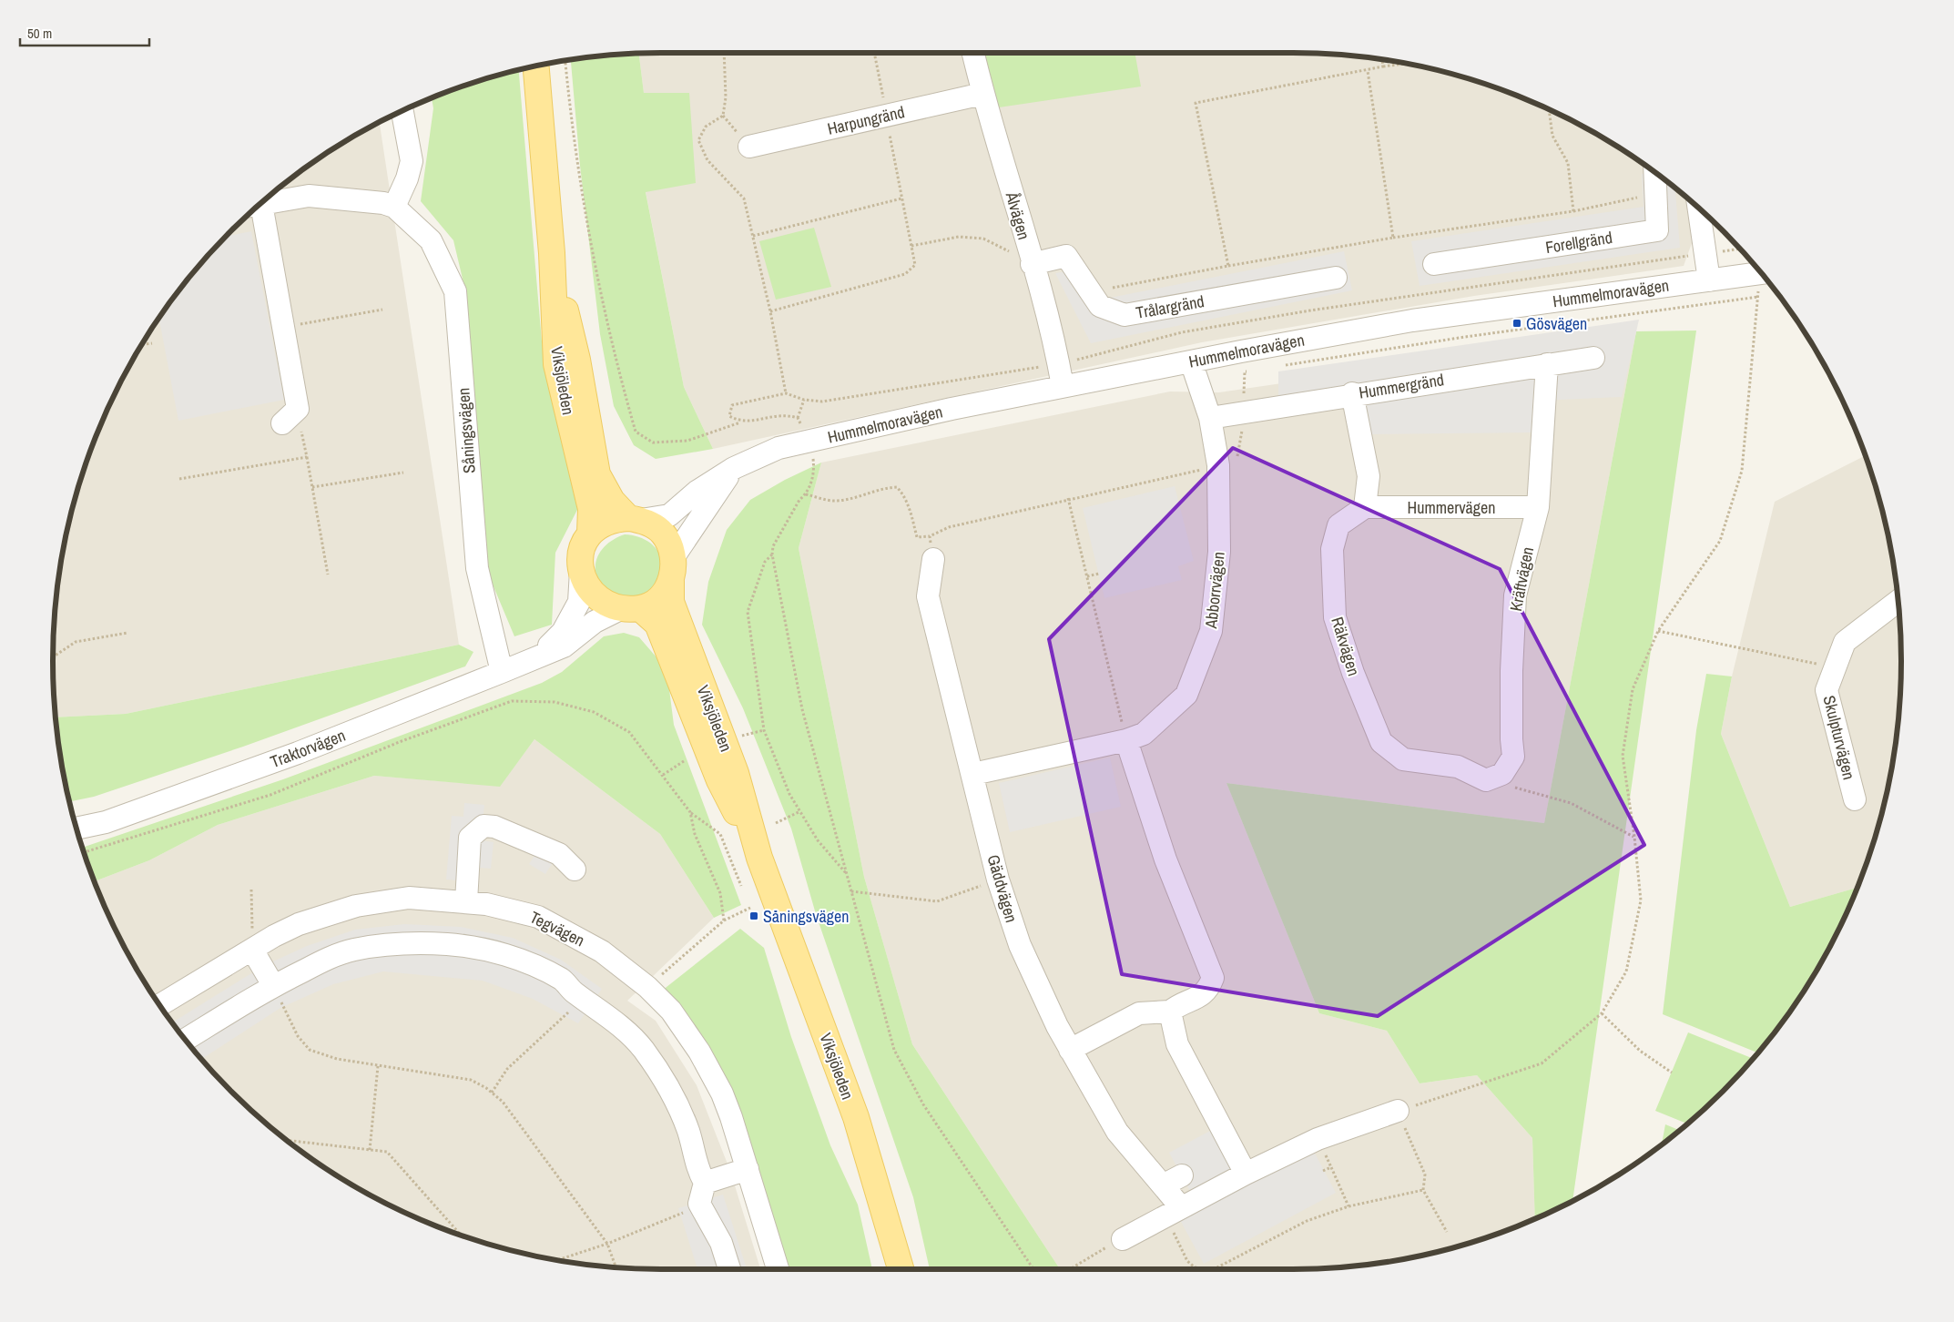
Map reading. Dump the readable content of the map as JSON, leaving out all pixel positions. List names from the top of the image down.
{
  "streets": {
    "main road": ["Viksjöleden"],
    "street": [
      "Harpungränd",
      "Ålvägen",
      "Forellgränd",
      "Hummelmoravägen",
      "Trålargränd",
      "Hummergränd",
      "Såningsvägen",
      "Hummervägen",
      "Kräftvägen",
      "Abborrvägen",
      "Räkvägen",
      "Skulpturvägen",
      "Traktorvägen",
      "Gäddvägen",
      "Tegvägen"
    ]
  },
  "crossings": [
    ["Harpungränd", "Ålvägen"],
    ["Ålvägen", "Hummelmoravägen"],
    ["Ålvägen", "Trålargränd"],
    ["Hummelmoravägen", "Viksjöleden"],
    ["Hummelmoravägen", "Abborrvägen"],
    ["Hummelmoravägen", "Traktorvägen"],
    ["Viksjöleden", "Traktorvägen"],
    ["Hummergränd", "Kräftvägen"],
    ["Hummergränd", "Abborrvägen"],
    ["Såningsvägen", "Traktorvägen"],
    ["Hummervägen", "Kräftvägen"],
    ["Hummervägen", "Räkvägen"],
    ["Kräftvägen", "Räkvägen"],
    ["Abborrvägen", "Gäddvägen"]
  ],
  "places": {
    "transit": ["Gösvägen", "Såningsvägen"]
  },
  "scale_bar": "50 m"
}
